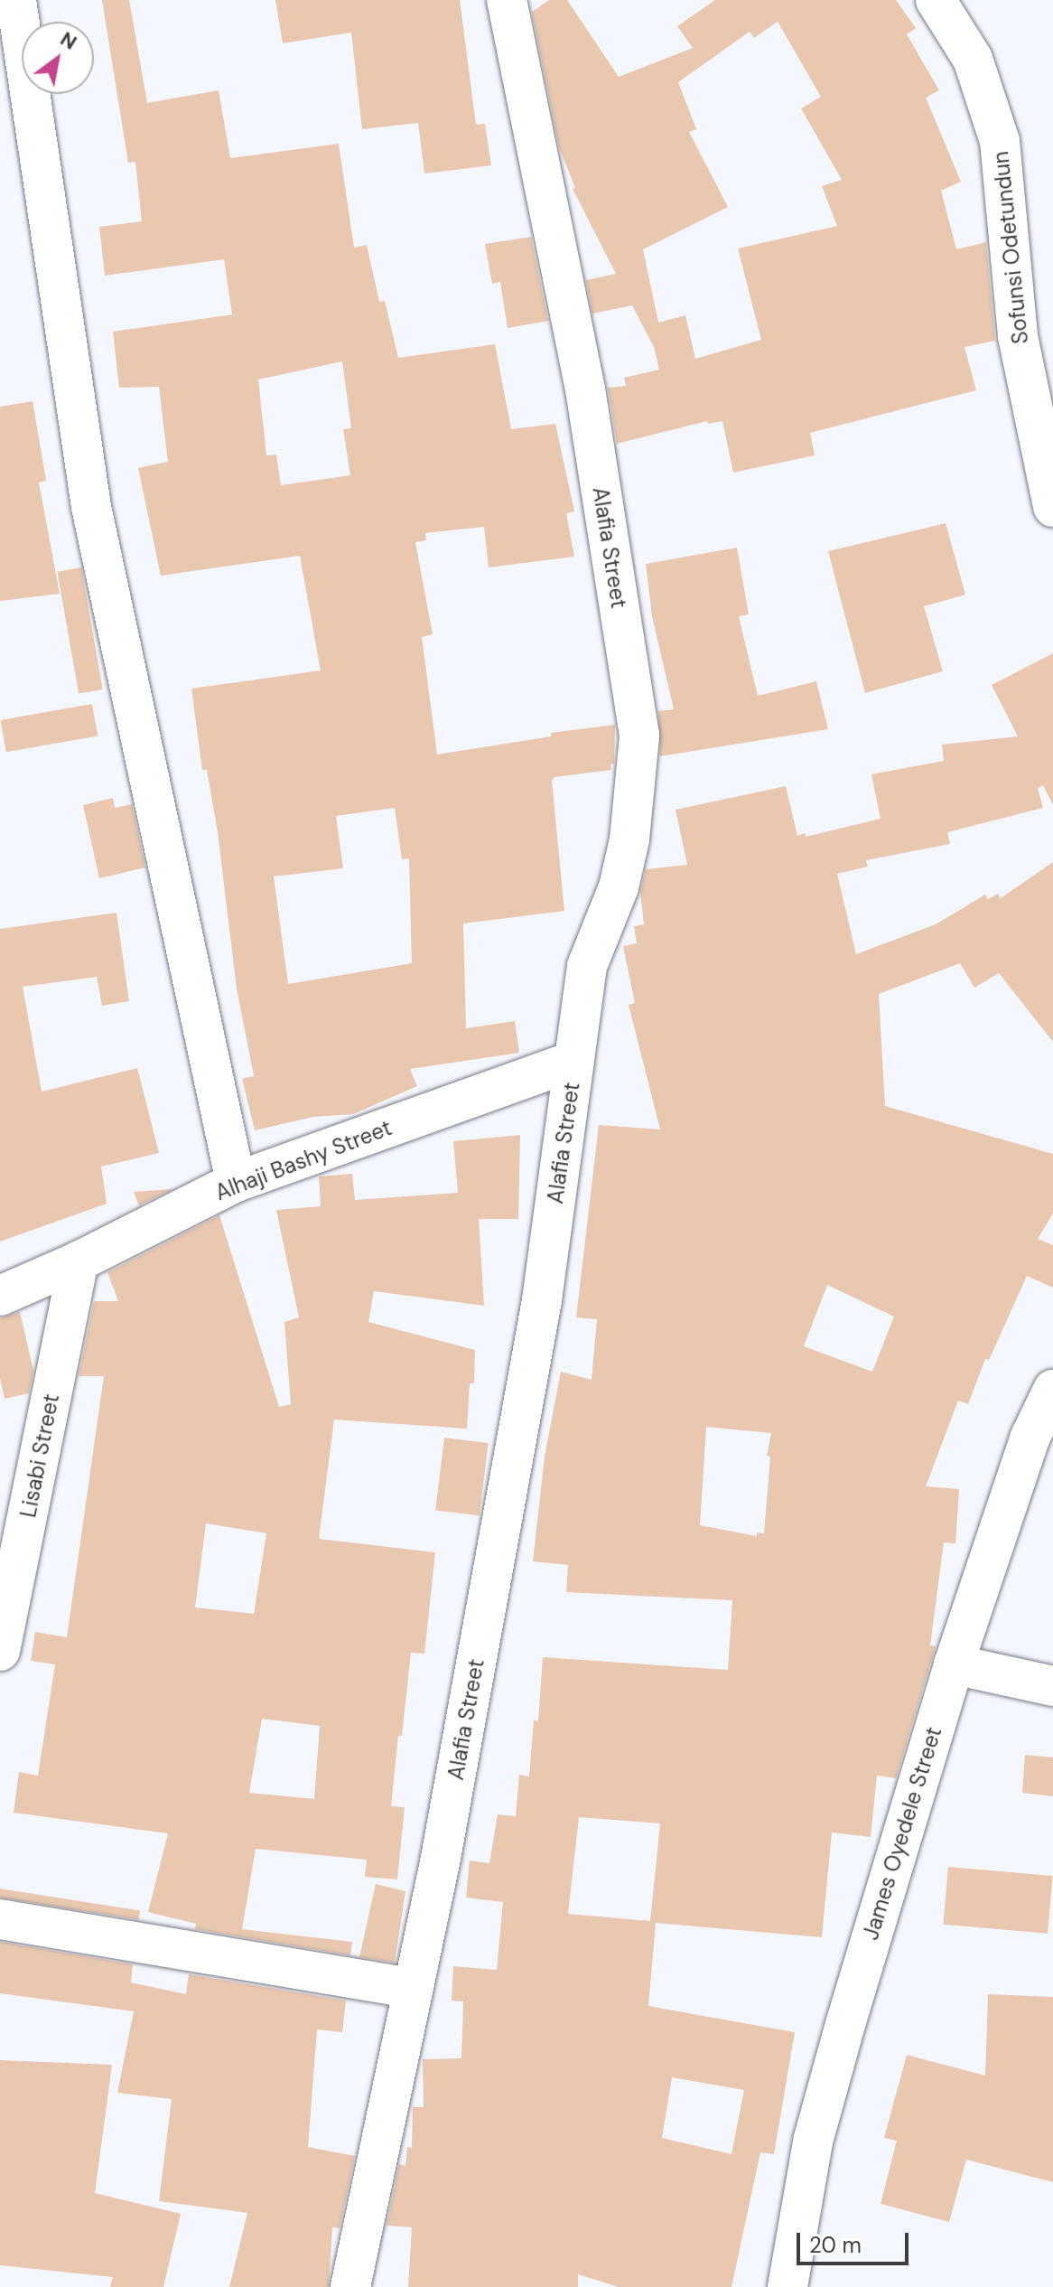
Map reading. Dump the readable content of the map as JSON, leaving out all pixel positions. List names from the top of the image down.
{
  "streets": {
    "street": [
      "Sofunsi Odetundun",
      "Alafia Street",
      "Alhaji Bashy Street",
      "Lisabi Street",
      "James Oyedele Street"
    ]
  },
  "crossings": [
    ["Alafia Street", "Alhaji Bashy Street"],
    ["Alhaji Bashy Street", "Lisabi Street"]
  ],
  "scale_bar": "20 m",
  "north": "top right"
}
